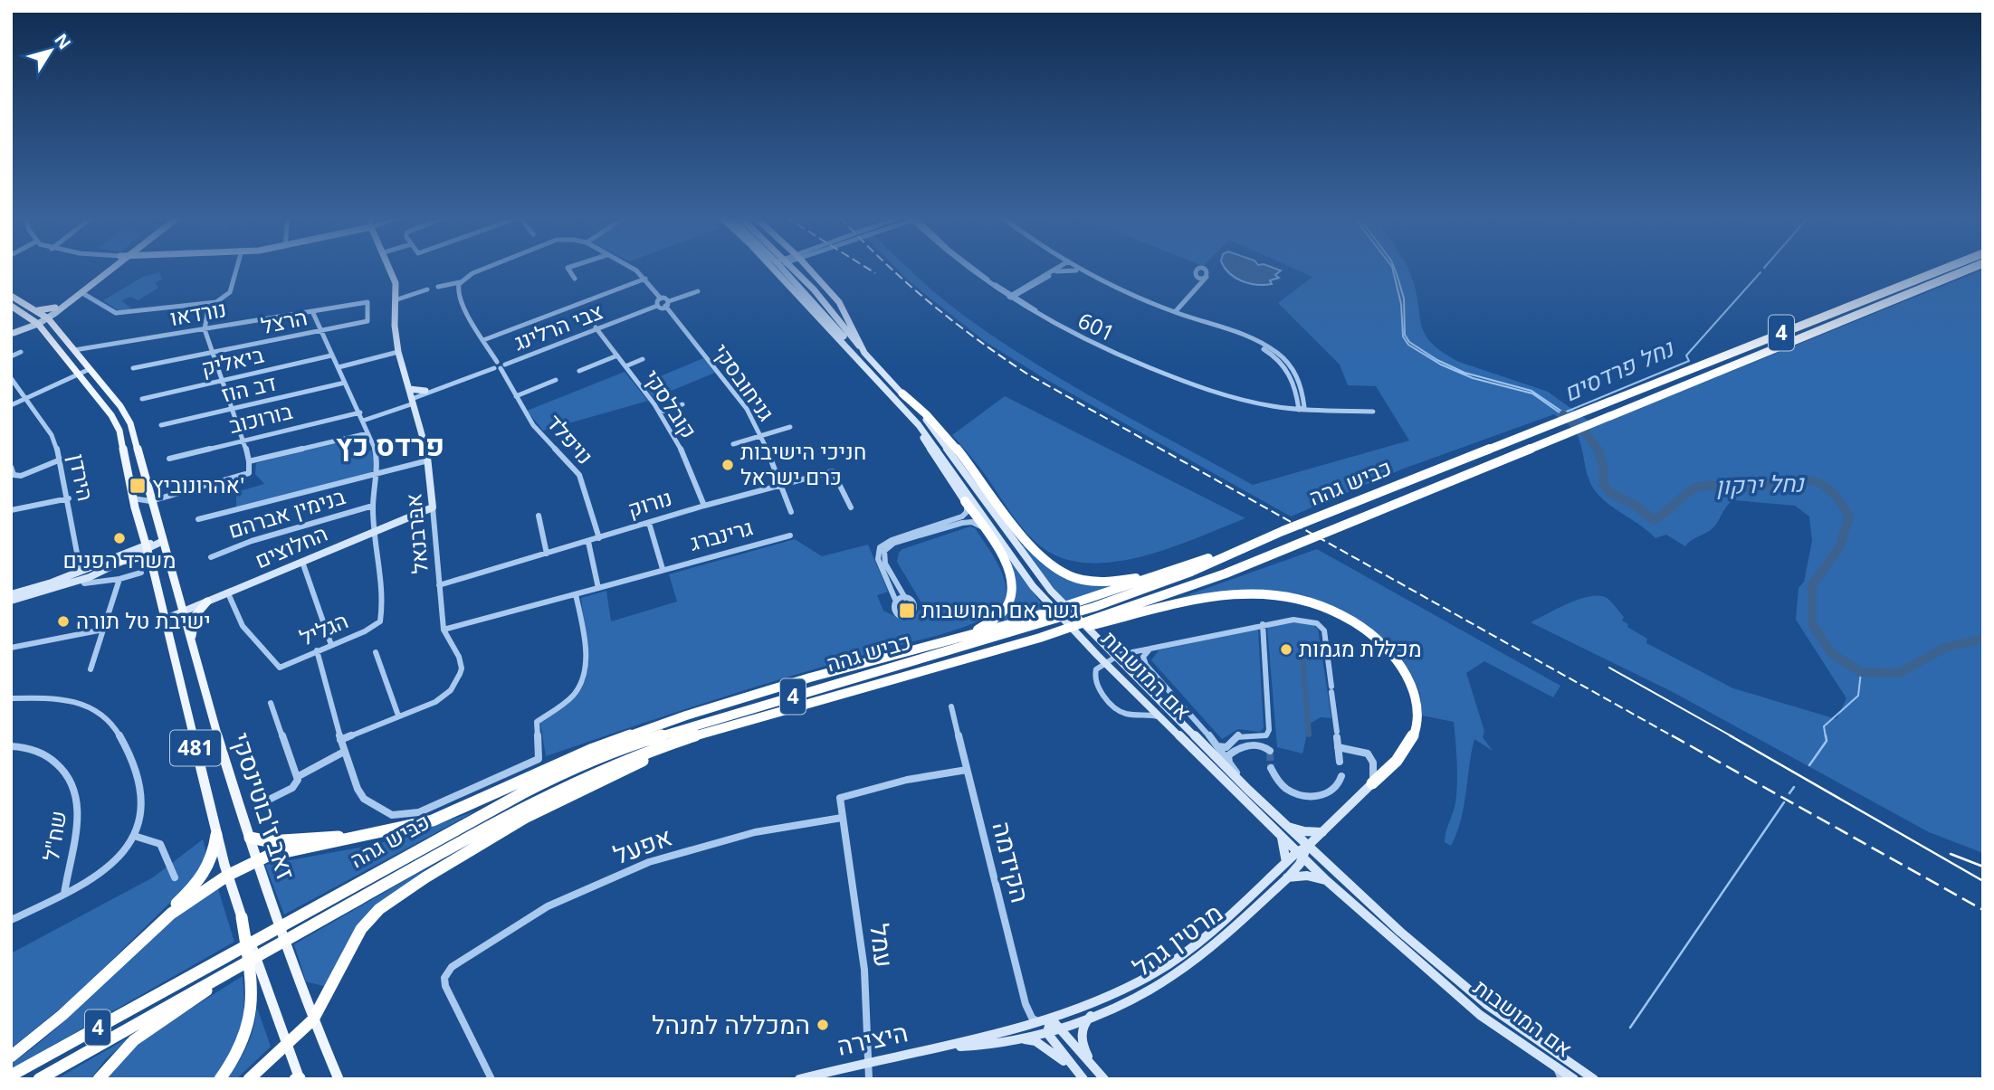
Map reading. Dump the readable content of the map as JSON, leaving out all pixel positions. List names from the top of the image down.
{
  "streets": {
    "highway": ["4", "כביש גהה"],
    "main road": [
      "אברבנאל",
      "החלוצים",
      "אם המושבות",
      "481",
      "זאב ז'בוטינסקי",
      "מרטין גהל",
      "היצירה"
    ],
    "street": [
      "נורדאו",
      "הרצל",
      "צבי הרלינג",
      "601",
      "ביאליק",
      "גניחובסקי",
      "דב הוז",
      "קובלסקי",
      "בורוכוב",
      "נויפלד",
      "הירדן",
      "נורוק",
      "בנימין אברהם",
      "גרינברג",
      "הגליל",
      "שח\"ל",
      "אפעל",
      "הקידמה",
      "עמל"
    ]
  },
  "crossings": [
    ["נורדאו", "הרצל"],
    ["נורדאו", "481"],
    ["צבי הרלינג", "קובלסקי"],
    ["צבי הרלינג", "נויפלד"],
    ["צבי הרלינג", "אברבנאל"],
    ["4", "כביש גהה"],
    ["גניחובסקי", "נורוק"],
    ["קובלסקי", "נורוק"],
    ["נויפלד", "נורוק"],
    ["נורוק", "אברבנאל"],
    ["אברבנאל", "גרינברג"],
    ["אברבנאל", "החלוצים"],
    ["החלוצים", "הגליל"],
    ["החלוצים", "זאב ז'בוטינסקי"],
    ["אם המושבות", "מרטין גהל"],
    ["481", "זאב ז'בוטינסקי"],
    ["אפעל", "עמל"],
    ["הקידמה", "היצירה"],
    ["מרטין גהל", "היצירה"],
    ["עמל", "היצירה"]
  ],
  "districts": ["פרדס כץ"],
  "water": ["נחל פרדסים", "נחל ירקון"],
  "places": {
    "other": [
      "חניכי הישיבות כרם ישראל",
      "משרד הפנים",
      "ישיבת טל תורה",
      "מכללת מגמות",
      "המכללה למנהל"
    ],
    "transit": ["אהרונוביץ'", "גשר אם המושבות"]
  },
  "north": "top right"
}
